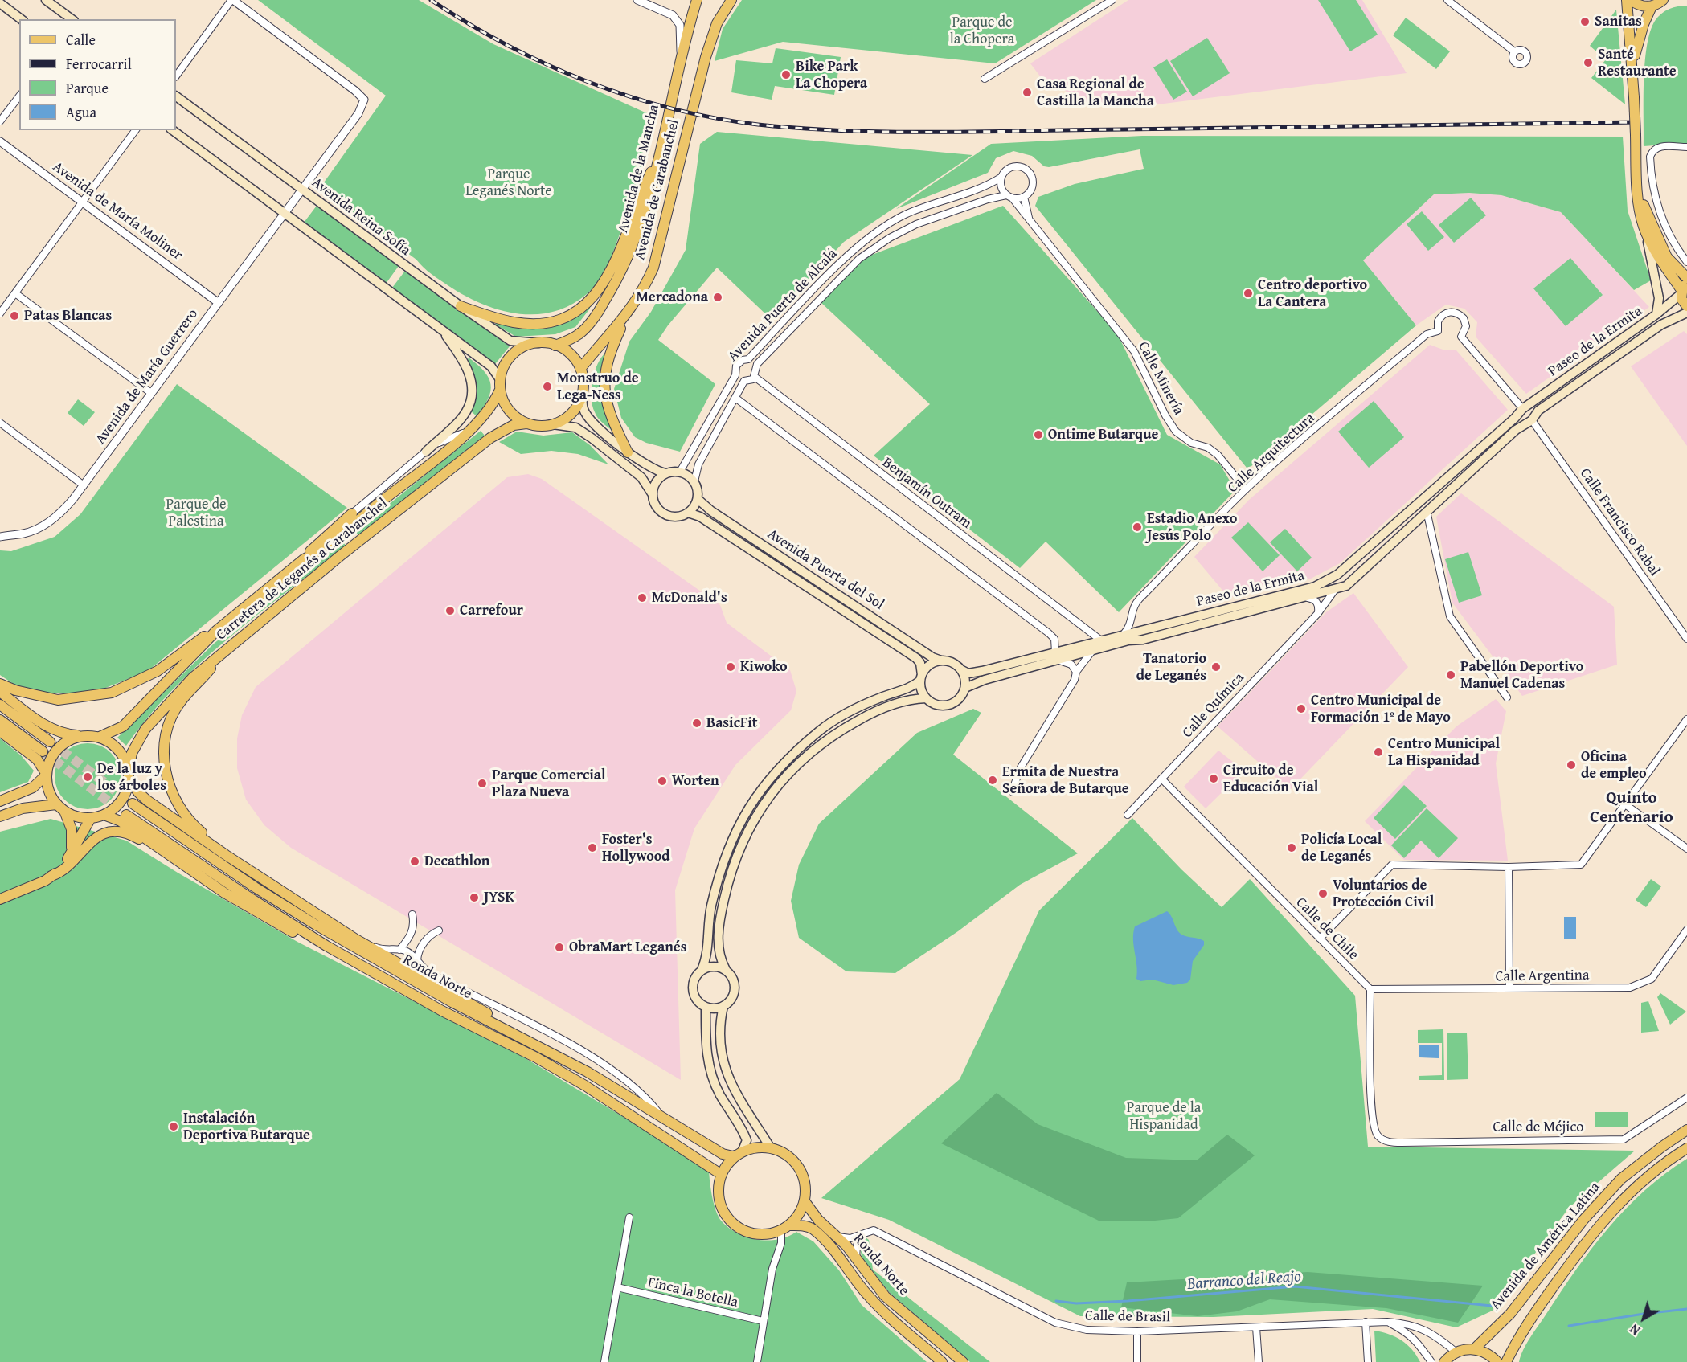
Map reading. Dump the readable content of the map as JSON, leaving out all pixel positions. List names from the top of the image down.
{
  "streets": {
    "main road": [
      "Avenida de la Mancha",
      "Avenida de Carabanchel",
      "Avenida Reina Sofía",
      "Paseo de la Ermita",
      "Carretera de Leganés a Carabanchel",
      "Avenida Puerta del Sol",
      "Ronda Norte",
      "Avenida de América Latina"
    ],
    "street": [
      "Avenida de María Moliner",
      "Avenida Puerta de Alcalá",
      "Avenida de María Guerrero",
      "Calle Minería",
      "Calle Arquitectura",
      "Benjamín Outram",
      "Calle Francisco Rabal",
      "Calle Química",
      "Calle de Chile",
      "Calle Argentina",
      "Calle de Méjico",
      "Finca la Botella",
      "Calle de Brasil"
    ]
  },
  "crossings": [
    ["Avenida de la Mancha", "Avenida de Carabanchel"],
    ["Avenida de la Mancha", "Avenida Reina Sofía"],
    ["Avenida de la Mancha", "Carretera de Leganés a Carabanchel"],
    ["Avenida de Carabanchel", "Avenida Reina Sofía"],
    ["Avenida de Carabanchel", "Carretera de Leganés a Carabanchel"],
    ["Avenida de María Moliner", "Avenida de María Guerrero"],
    ["Avenida Reina Sofía", "Avenida de María Guerrero"],
    ["Avenida Reina Sofía", "Carretera de Leganés a Carabanchel"],
    ["Avenida Puerta de Alcalá", "Calle Minería"],
    ["Avenida Puerta de Alcalá", "Benjamín Outram"],
    ["Avenida Puerta de Alcalá", "Avenida Puerta del Sol"],
    ["Paseo de la Ermita", "Calle Arquitectura"],
    ["Paseo de la Ermita", "Benjamín Outram"],
    ["Paseo de la Ermita", "Calle Francisco Rabal"],
    ["Paseo de la Ermita", "Avenida Puerta del Sol"],
    ["Paseo de la Ermita", "Calle Química"],
    ["Calle Minería", "Calle Arquitectura"],
    ["Carretera de Leganés a Carabanchel", "Ronda Norte"],
    ["Calle Química", "Calle de Chile"],
    ["Calle de Chile", "Calle Argentina"],
    ["Calle de Chile", "Calle de Méjico"],
    ["Calle Argentina", "Calle de Méjico"],
    ["Ronda Norte", "Calle de Brasil"]
  ],
  "districts": ["Quinto Centenario"],
  "water": ["Barranco del Reajo"],
  "parks": [
    "Parque de la Chopera",
    "Parque Leganés Norte",
    "Parque de Palestina",
    "Parque de la Hispanidad"
  ],
  "places": [
    "Sanitas",
    "Santé Restaurante",
    "Bike Park La Chopera",
    "Casa Regional de Castilla la Mancha",
    "Centro deportivo La Cantera",
    "Mercadona",
    "Patas Blancas",
    "Monstruo de Lega-Ness",
    "Ontime Butarque",
    "Estadio Anexo Jesús Polo",
    "McDonald's",
    "Carrefour",
    "Kiwoko",
    "Tanatorio de Leganés",
    "Pabellón Deportivo Manuel Cadenas",
    "Centro Municipal de Formación 1º de Mayo",
    "BasicFit",
    "Centro Municipal La Hispanidad",
    "Oficina de empleo",
    "De la luz y los árboles",
    "Circuito de Educación Vial",
    "Ermita de Nuestra Señora de Butarque",
    "Worten",
    "Parque Comercial Plaza Nueva",
    "Foster's Hollywood",
    "Policía Local de Leganés",
    "Decathlon",
    "Voluntarios de Protección Civil",
    "JYSK",
    "ObraMart Leganés",
    "Instalación Deportiva Butarque"
  ],
  "legend": [
    "Calle",
    "Ferrocarril",
    "Parque",
    "Agua"
  ],
  "north": "bottom left"
}
